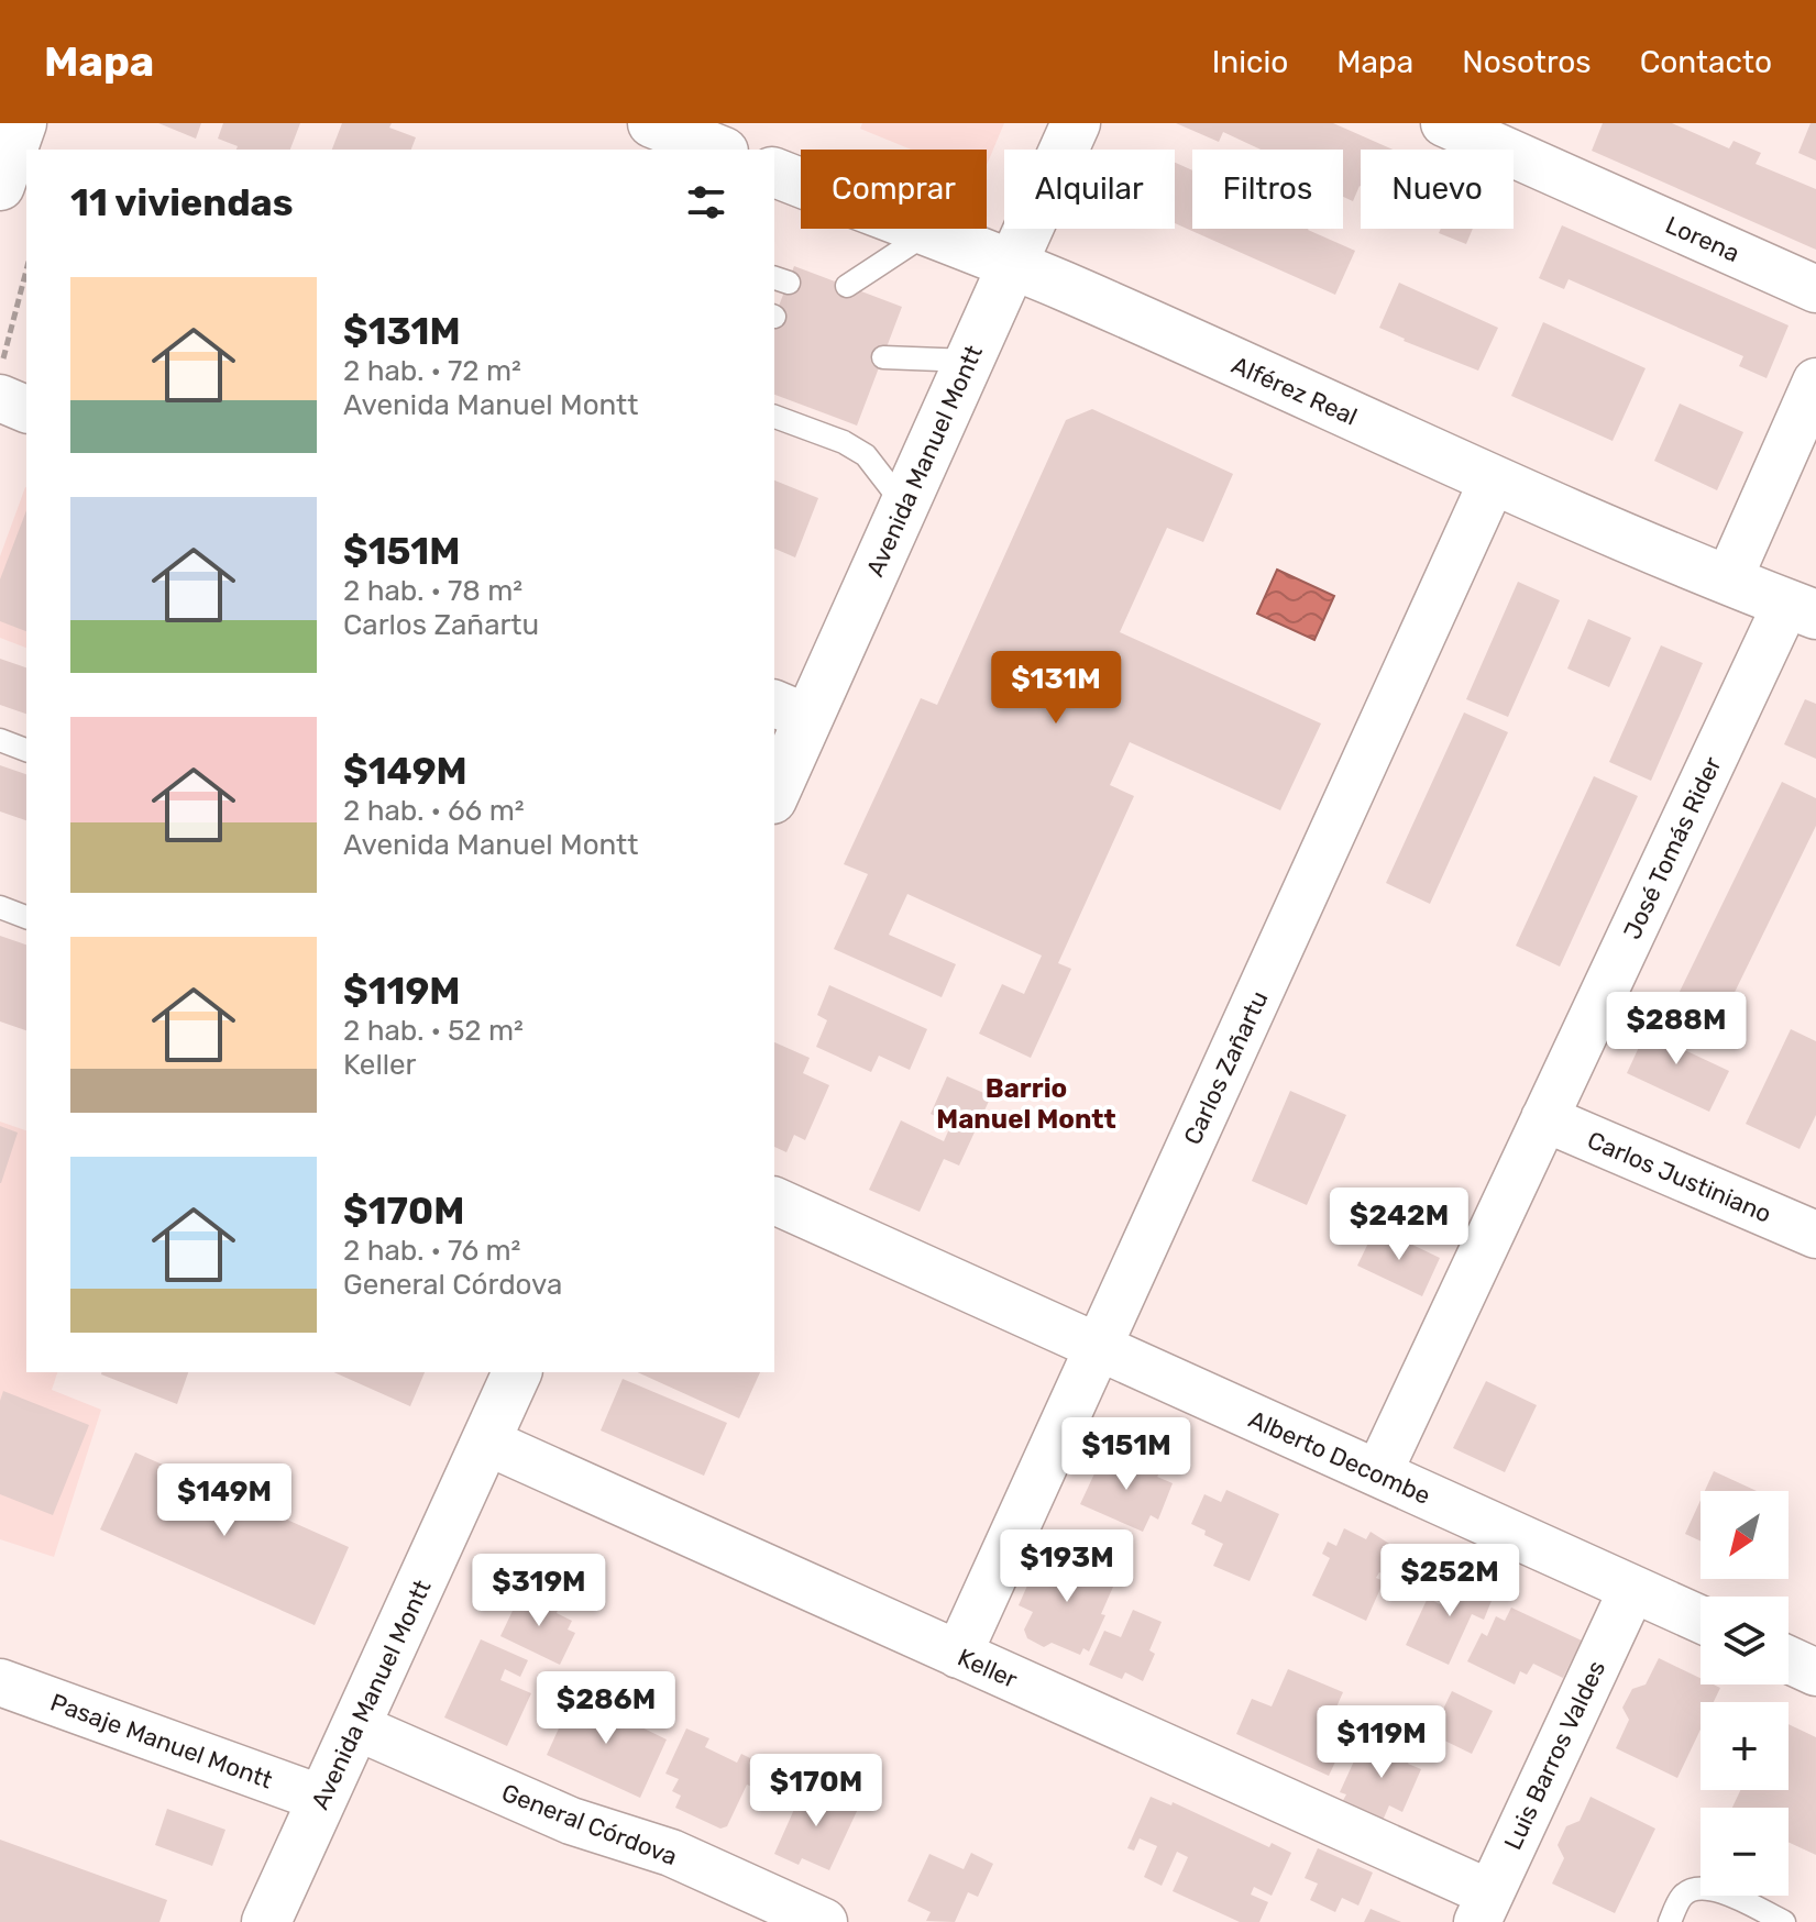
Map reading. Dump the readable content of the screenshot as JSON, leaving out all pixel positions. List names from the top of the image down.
{
  "streets": {
    "main road": ["Alférez Real", "Avenida Manuel Montt"],
    "street": [
      "Lorena",
      "José Tomás Rider",
      "Carlos Zañartu",
      "Carlos Justiniano",
      "Alberto Decombe",
      "Keller",
      "Pasaje Manuel Montt",
      "Luis Barros Valdes",
      "General Córdova"
    ]
  },
  "crossings": [
    ["Alférez Real", "Avenida Manuel Montt"],
    ["Alférez Real", "José Tomás Rider"],
    ["Alférez Real", "Carlos Zañartu"],
    ["Avenida Manuel Montt", "Keller"],
    ["Avenida Manuel Montt", "Pasaje Manuel Montt"],
    ["Avenida Manuel Montt", "General Córdova"],
    ["José Tomás Rider", "Carlos Justiniano"],
    ["José Tomás Rider", "Alberto Decombe"],
    ["Carlos Zañartu", "Alberto Decombe"],
    ["Carlos Zañartu", "Keller"],
    ["Alberto Decombe", "Luis Barros Valdes"],
    ["Keller", "Luis Barros Valdes"]
  ],
  "districts": ["Barrio Manuel Montt"],
  "north": "bottom left",
  "page": {
    "header": "Mapa",
    "nav": [
      "Inicio",
      "Mapa",
      "Nosotros",
      "Contacto"
    ],
    "chip": [
      "Comprar",
      "Alquilar",
      "Filtros",
      "Nuevo"
    ],
    "heading": "11 viviendas",
    "list": [
      {
        "name": "$131M",
        "note": "2 hab. · 72 m² · Avenida Manuel Montt"
      },
      {
        "name": "$151M",
        "note": "2 hab. · 78 m² · Carlos Zañartu"
      },
      {
        "name": "$149M",
        "note": "2 hab. · 66 m² · Avenida Manuel Montt"
      },
      {
        "name": "$119M",
        "note": "2 hab. · 52 m² · Keller"
      },
      {
        "name": "$170M",
        "note": "2 hab. · 76 m² · General Córdova"
      }
    ],
    "price": [
      "$131M",
      "$288M",
      "$242M",
      "$151M",
      "$149M",
      "$193M",
      "$252M",
      "$319M",
      "$286M",
      "$119M",
      "$170M"
    ],
    "map_buttons": ["+", "−"]
  }
}
